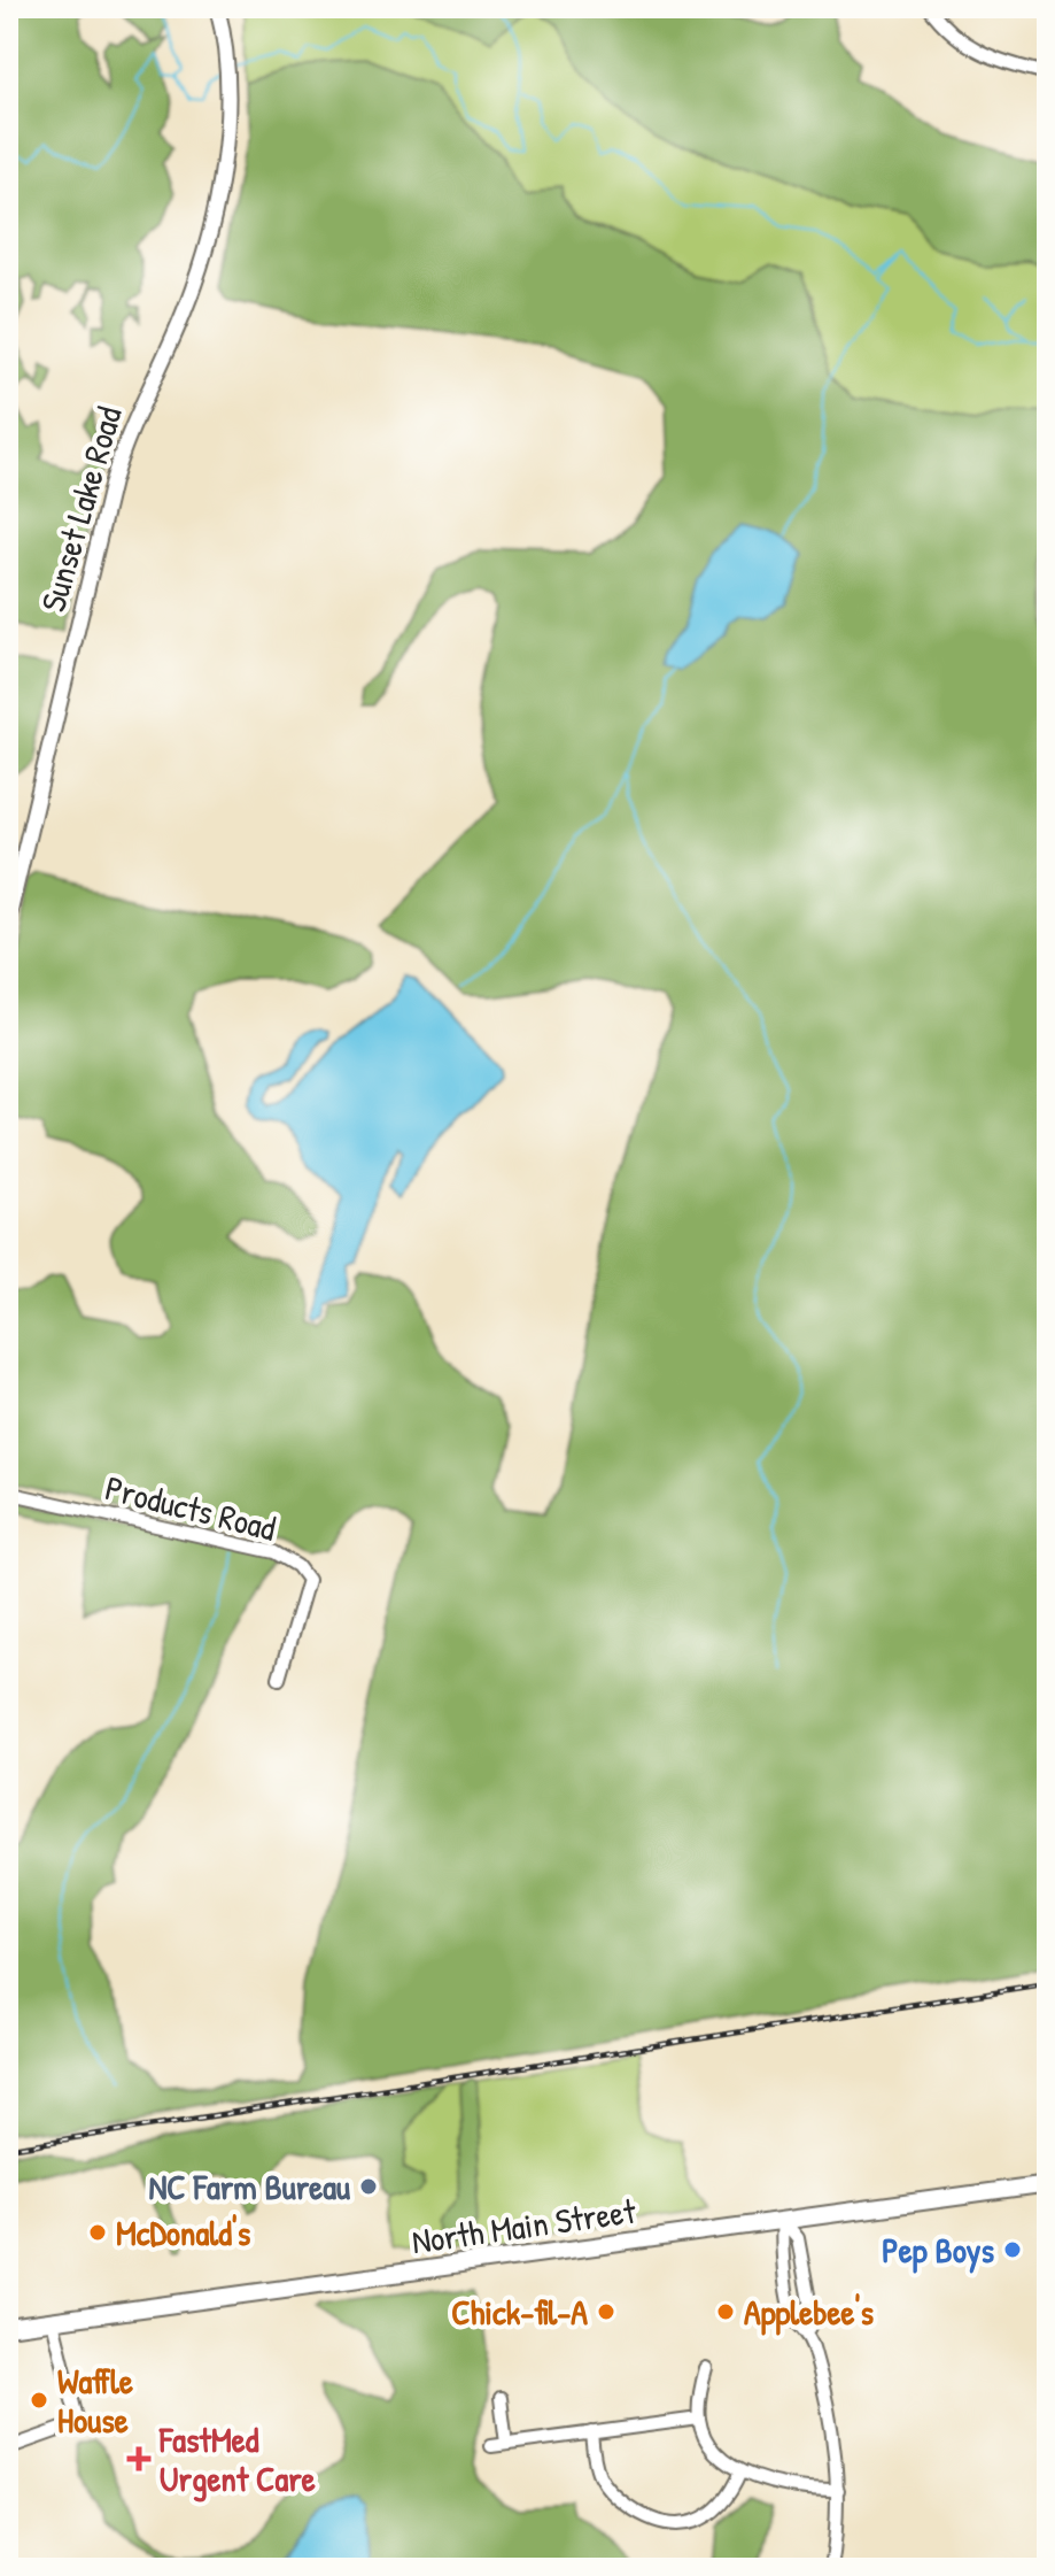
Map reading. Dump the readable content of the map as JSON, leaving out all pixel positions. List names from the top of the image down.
{
  "streets": {
    "highway": ["North Main Street"],
    "main road": ["Sunset Lake Road"],
    "street": ["Products Road"]
  },
  "places": {
    "other": [
      "NC Farm Bureau",
      "McDonald's",
      "Pep Boys",
      "Chick-fil-A",
      "Applebee's",
      "Waffle House"
    ],
    "health": ["FastMed Urgent Care"]
  }
}
